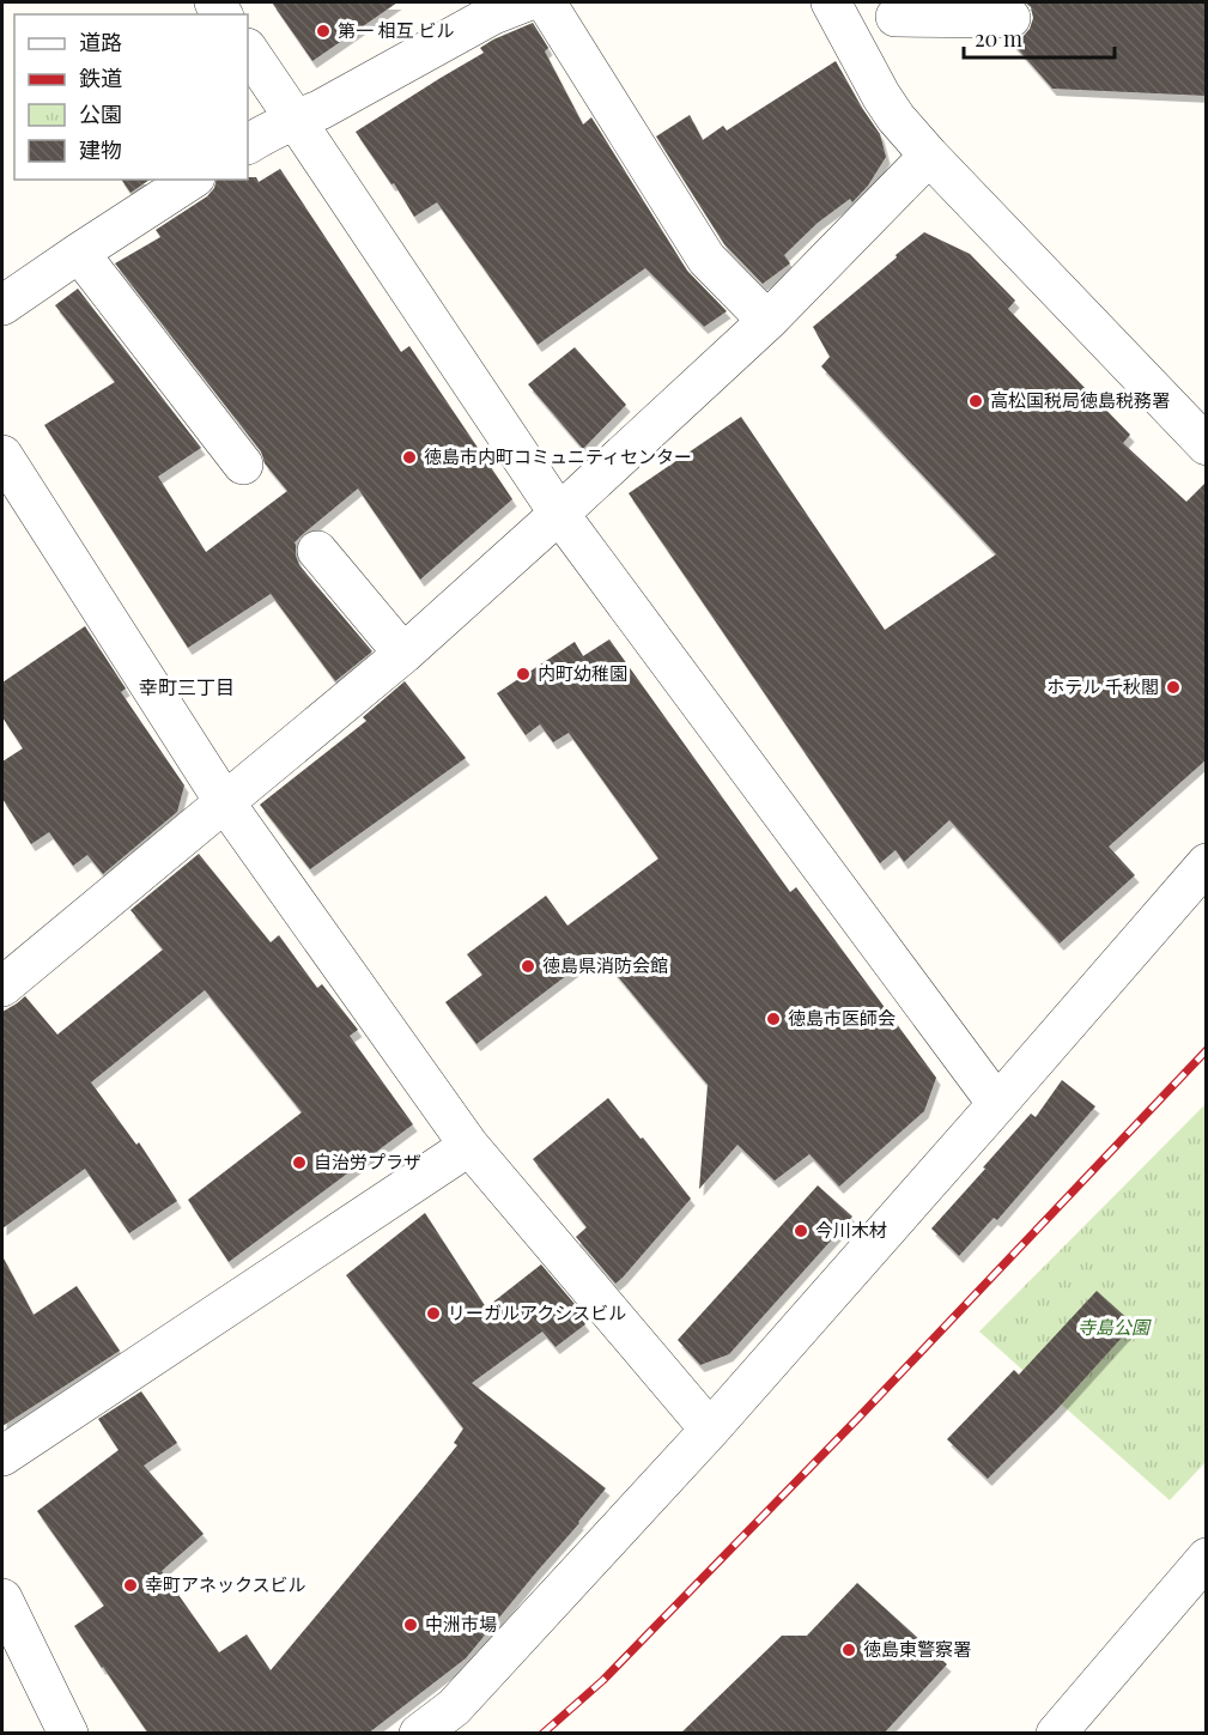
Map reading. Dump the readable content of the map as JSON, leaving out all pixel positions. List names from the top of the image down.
{
  "districts": ["幸町三丁目"],
  "parks": ["寺島公園"],
  "places": [
    "第一 相互 ビル",
    "高松国税局徳島税務署",
    "徳島市内町コミュニティセンター",
    "内町幼稚園",
    "ホテル 千秋閣",
    "徳島県消防会館",
    "徳島市医師会",
    "自治労プラザ",
    "今川木材",
    "リーガルアクシスビル",
    "幸町アネックスビル",
    "中洲市場",
    "徳島東警察署"
  ],
  "legend": [
    "道路",
    "鉄道",
    "公園",
    "建物"
  ],
  "scale_bar": "20 m"
}
